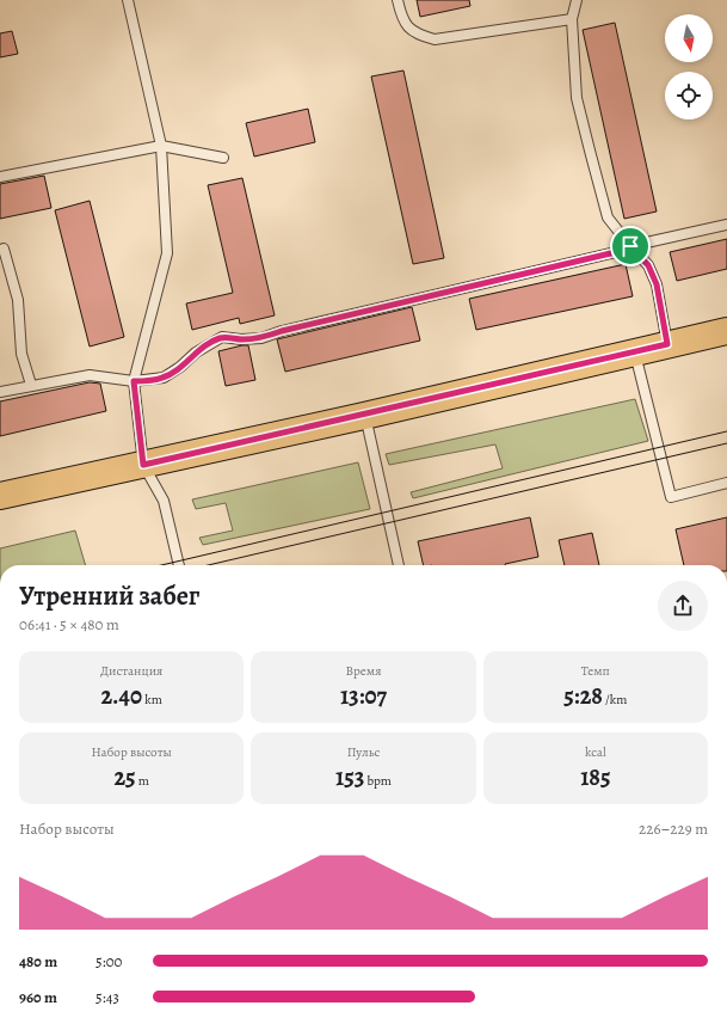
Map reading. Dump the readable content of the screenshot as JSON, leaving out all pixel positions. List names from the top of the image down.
{
  "north": "bottom",
  "page": {
    "heading": ["Утренний забег", "06:41 · 5 × 480 m"],
    "stats": [
      ["Дистанция", "2.40 km"],
      ["Время", "13:07"],
      ["Темп", "5:28 /km"],
      ["Набор высоты", "25 m"],
      ["Пульс", "153 bpm"],
      ["kcal", "185"]
    ],
    "chart": ["Набор высоты", "226–229 m"],
    "list": [
      {
        "name": "480 m",
        "note": "5:00"
      },
      {
        "name": "960 m",
        "note": "5:43"
      }
    ]
  }
}
